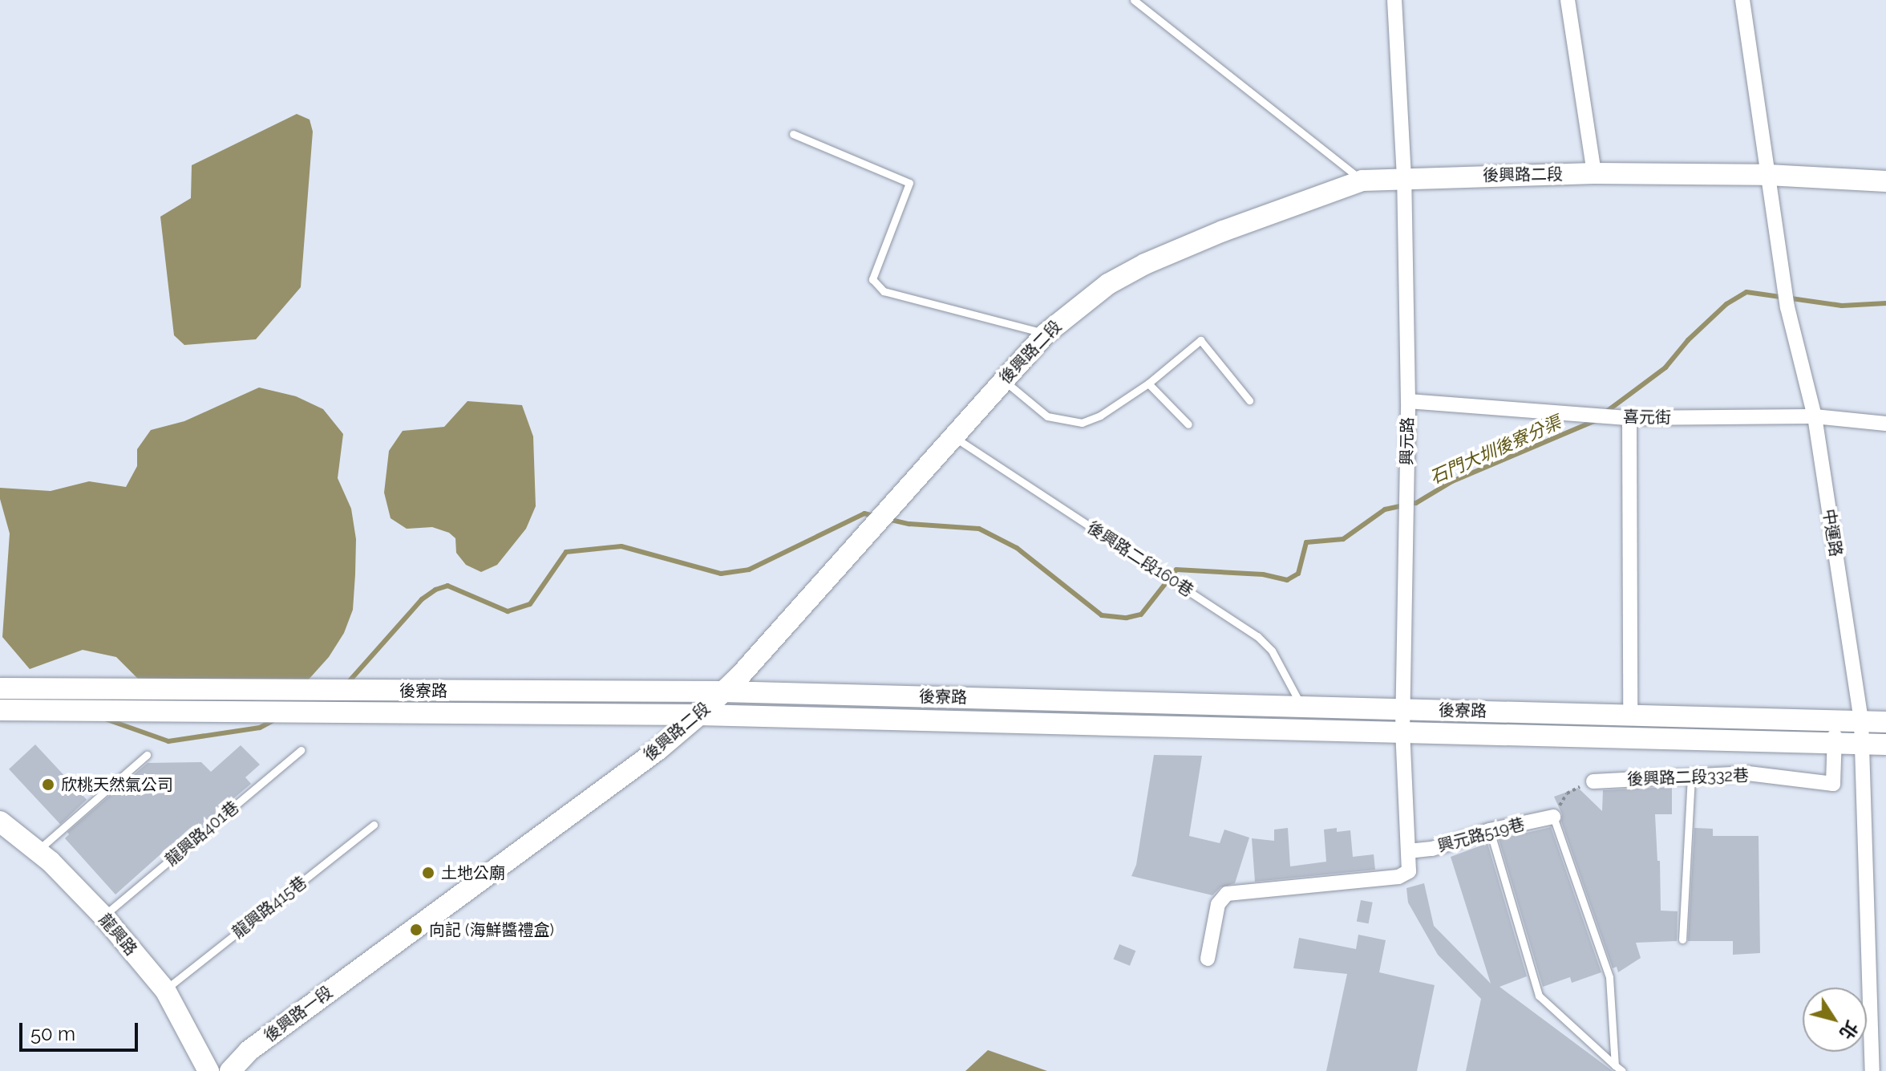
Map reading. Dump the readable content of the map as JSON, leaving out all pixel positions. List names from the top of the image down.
{
  "streets": {
    "street": [
      "後興路二段",
      "喜元街",
      "興元路",
      "中運路",
      "後寮路",
      "後興路二段332巷",
      "興元路519巷",
      "龍興路",
      "後興路一段"
    ],
    "lane": ["後興路二段160巷", "龍興路401巷", "龍興路415巷"]
  },
  "crossings": [
    ["後興路二段", "興元路"],
    ["後興路二段", "中運路"],
    ["後興路二段", "後興路二段160巷"],
    ["後興路二段", "後寮路"],
    ["後興路二段", "後興路一段"],
    ["喜元街", "興元路"],
    ["喜元街", "中運路"],
    ["興元路", "後寮路"],
    ["興元路", "興元路519巷"],
    ["中運路", "後寮路"],
    ["後興路二段160巷", "後寮路"],
    ["後寮路", "後興路二段332巷"],
    ["龍興路401巷", "龍興路"],
    ["龍興路415巷", "龍興路"]
  ],
  "water": ["石門大圳後寮分渠"],
  "places": ["欣桃天然氣公司", "土地公廟", "向記 (海鮮醬禮盒)"],
  "scale_bar": "50 m",
  "north": "bottom right"
}
